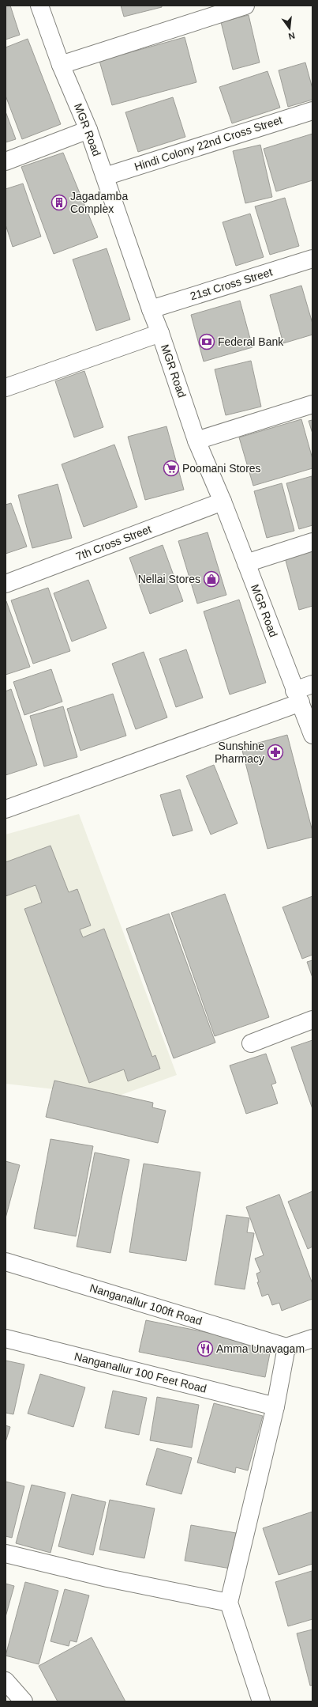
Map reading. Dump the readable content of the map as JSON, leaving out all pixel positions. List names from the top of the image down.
{
  "streets": {
    "street": [
      "MGR Road",
      "Hindi Colony 22nd Cross Street",
      "21st Cross Street",
      "7th Cross Street",
      "Nanganallur 100ft Road",
      "Nanganallur 100 Feet Road"
    ]
  },
  "crossings": [
    ["MGR Road", "Hindi Colony 22nd Cross Street"],
    ["MGR Road", "21st Cross Street"],
    ["MGR Road", "7th Cross Street"]
  ],
  "places": {
    "building": ["Jagadamba Complex"],
    "bank": ["Federal Bank"],
    "supermarket": ["Poomani Stores"],
    "shop": ["Nellai Stores"],
    "pharmacy": ["Sunshine Pharmacy"],
    "restaurant": ["Amma Unavagam"]
  },
  "north": "bottom"
}
